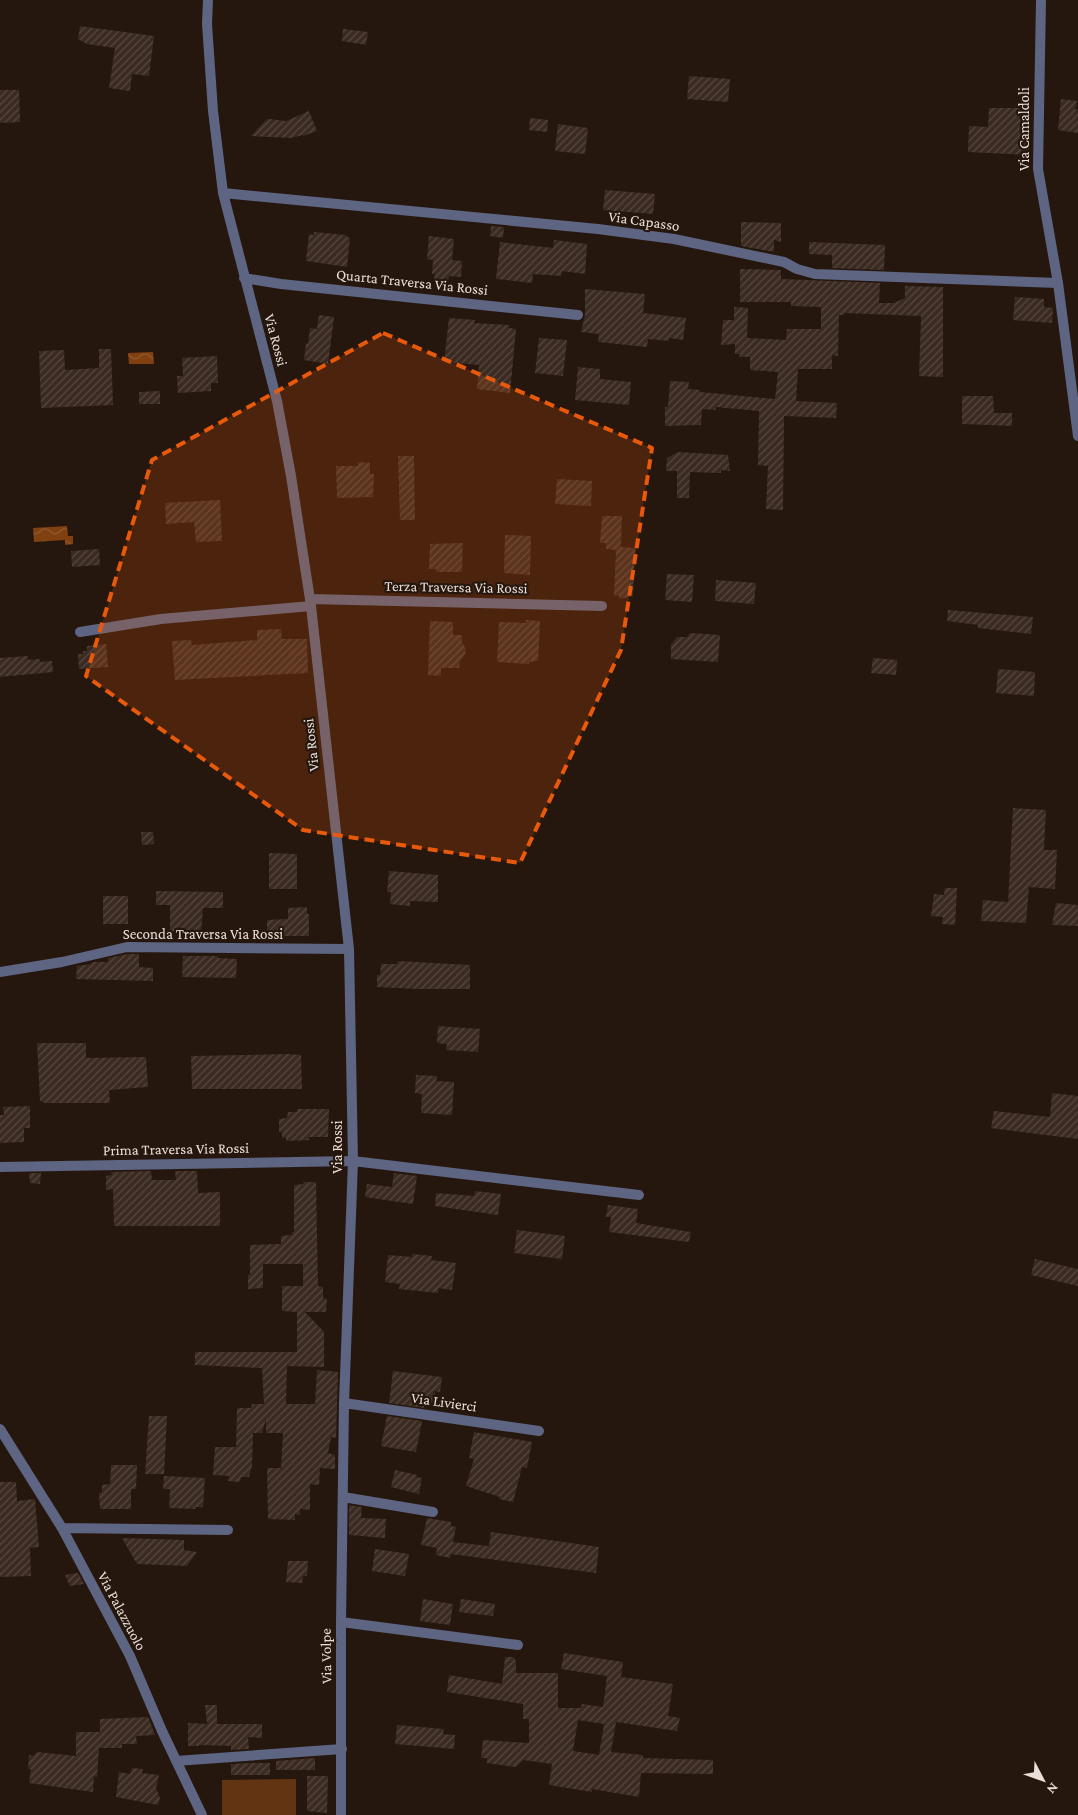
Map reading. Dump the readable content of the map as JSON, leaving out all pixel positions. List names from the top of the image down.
{
  "streets": {
    "street": [
      "Via Camaldoli",
      "Via Capasso",
      "Quarta Traversa Via Rossi",
      "Via Rossi",
      "Terza Traversa Via Rossi",
      "Seconda Traversa Via Rossi",
      "Prima Traversa Via Rossi",
      "Via Livierci",
      "Via Palazzuolo",
      "Via Volpe"
    ]
  },
  "crossings": [
    ["Via Camaldoli", "Via Capasso"],
    ["Via Capasso", "Via Rossi"],
    ["Quarta Traversa Via Rossi", "Via Rossi"],
    ["Via Rossi", "Terza Traversa Via Rossi"],
    ["Via Rossi", "Seconda Traversa Via Rossi"],
    ["Via Rossi", "Prima Traversa Via Rossi"],
    ["Via Rossi", "Via Livierci"],
    ["Via Rossi", "Via Volpe"]
  ],
  "north": "bottom right"
}
